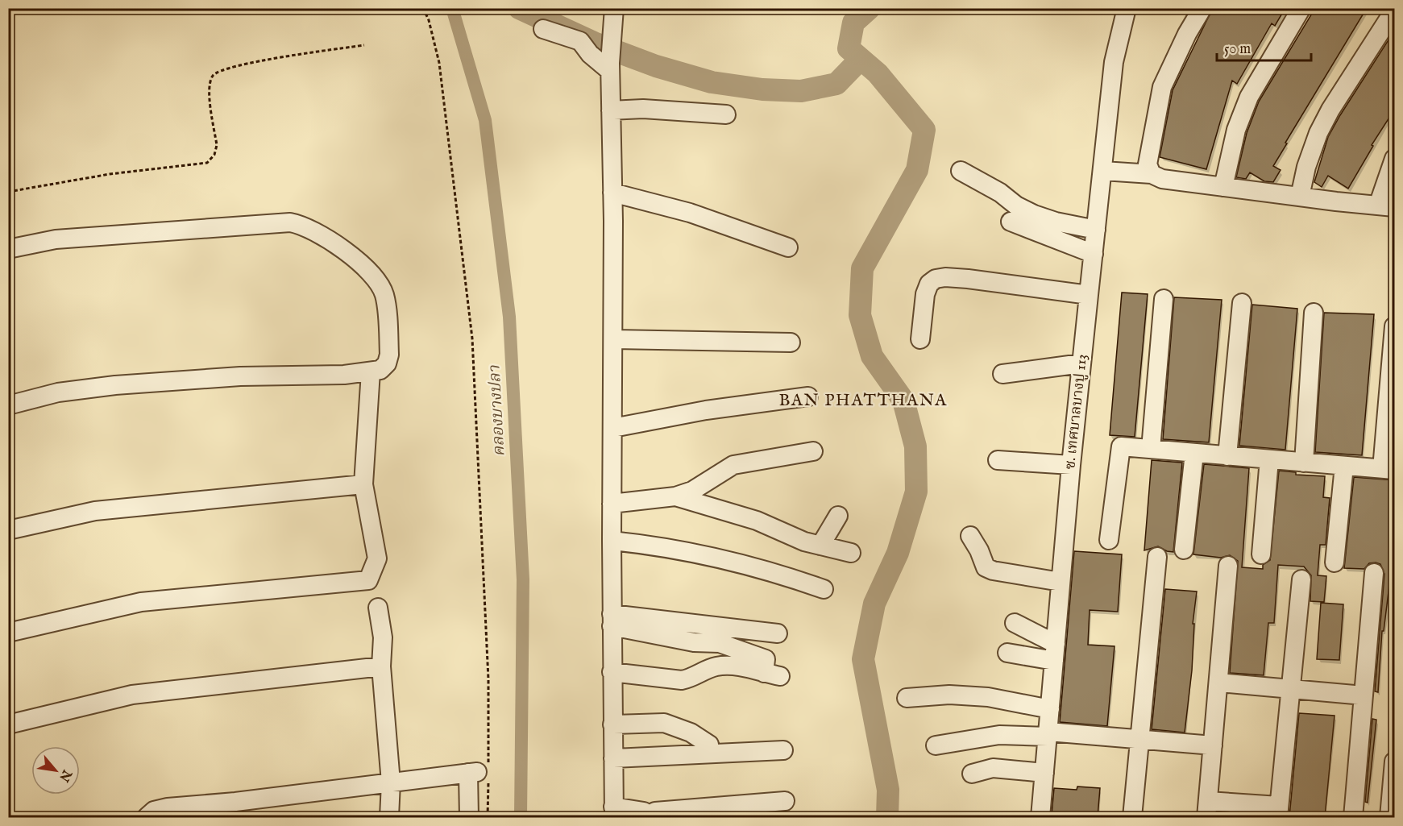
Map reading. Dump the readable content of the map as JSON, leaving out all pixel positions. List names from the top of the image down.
{
  "streets": {
    "street": ["ซ. เทศบาลบางปู 113"]
  },
  "districts": ["BAN PHATTHANA"],
  "water": ["คลองบางปลา"],
  "scale_bar": "50 m",
  "north": "bottom right"
}
